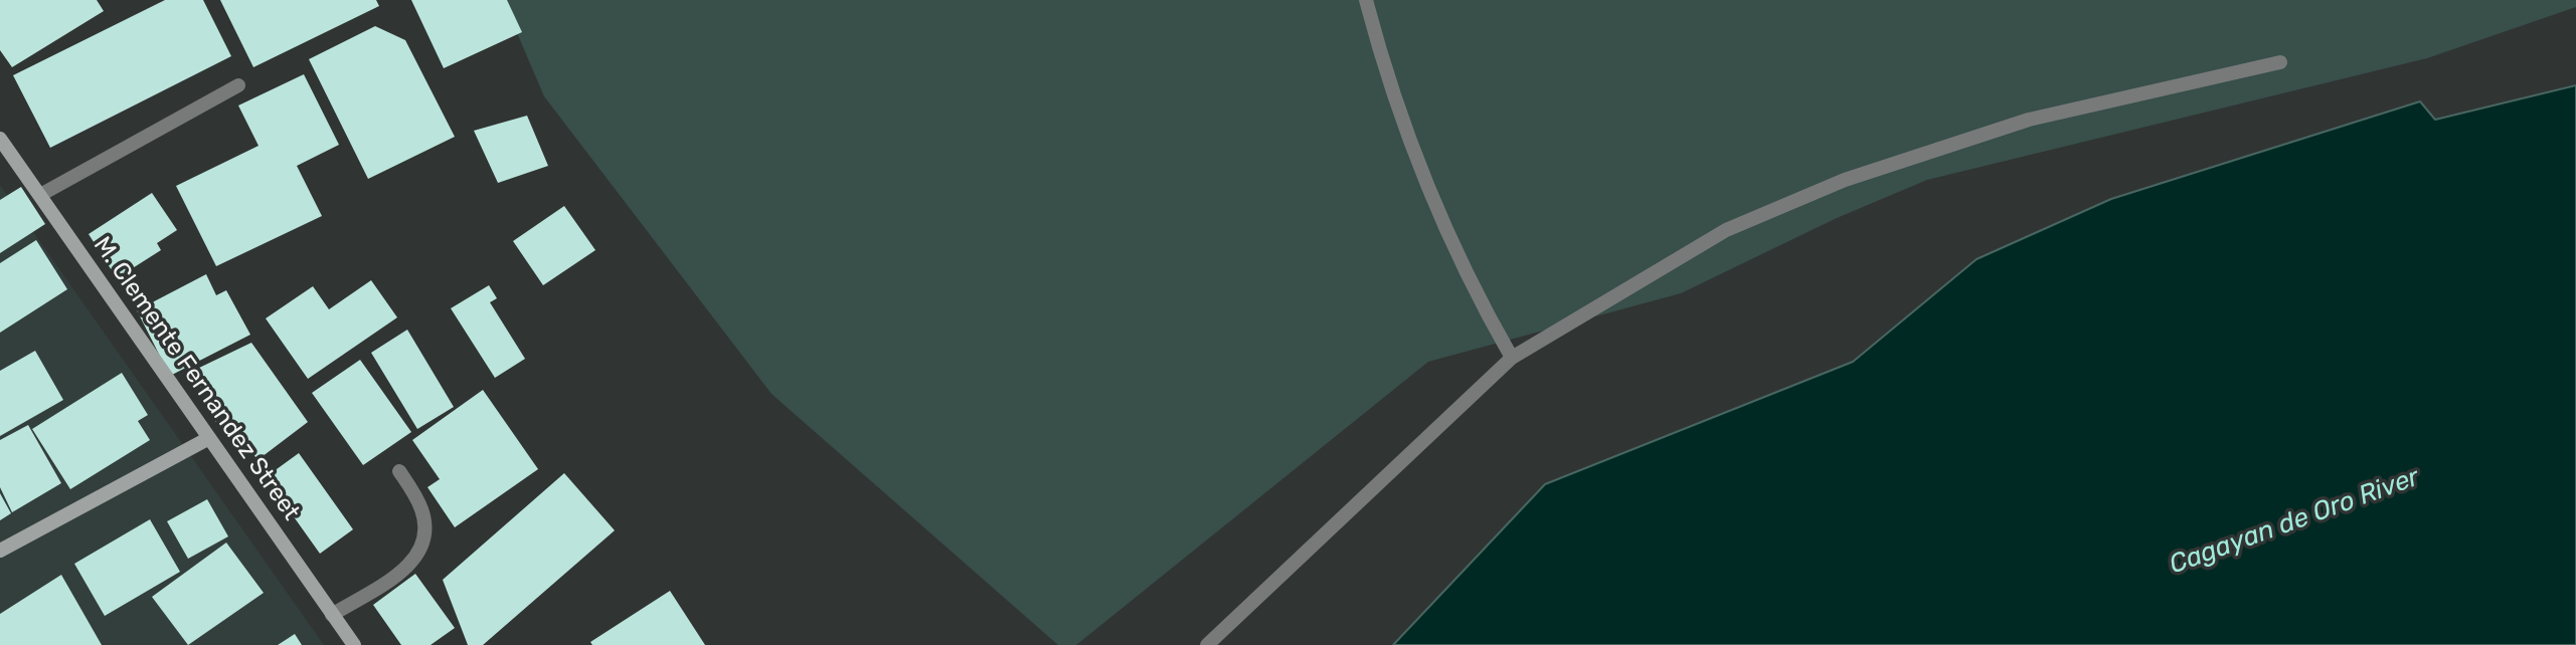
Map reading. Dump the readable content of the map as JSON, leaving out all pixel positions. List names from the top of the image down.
{
  "streets": {
    "street": ["M. Clemente Fernandez Street"]
  },
  "water": ["Cagayan de Oro River"]
}
